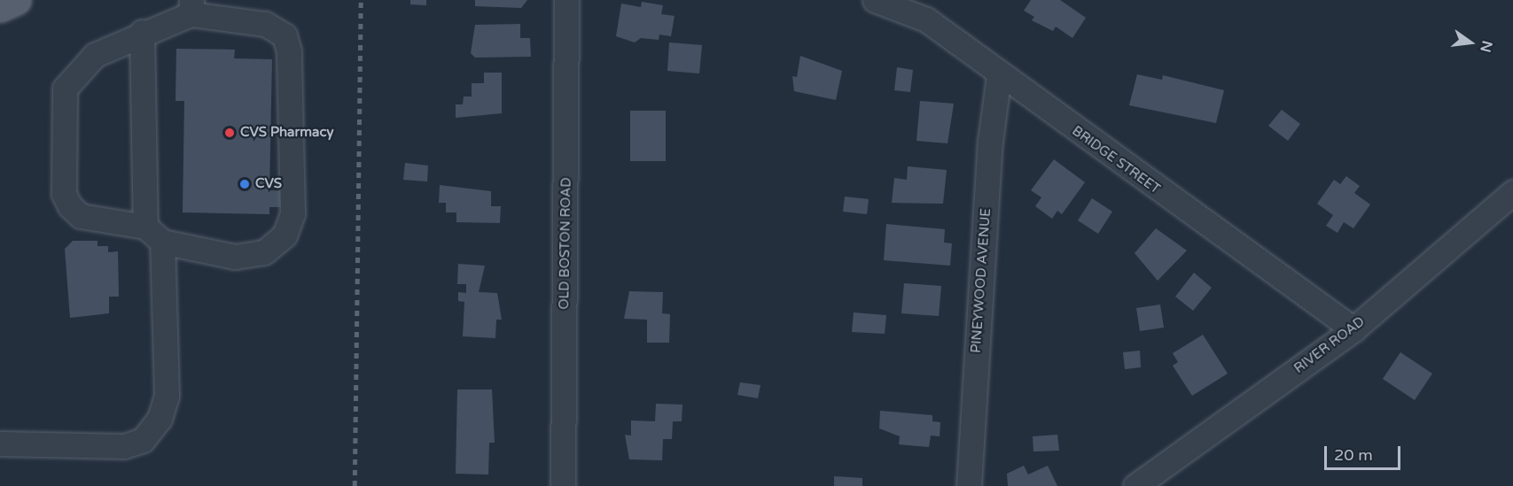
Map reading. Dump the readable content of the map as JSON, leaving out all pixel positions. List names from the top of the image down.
{
  "streets": {
    "street": [
      "BRIDGE STREET",
      "OLD BOSTON ROAD",
      "PINEYWOOD AVENUE",
      "RIVER ROAD"
    ]
  },
  "crossings": [
    ["BRIDGE STREET", "PINEYWOOD AVENUE"],
    ["BRIDGE STREET", "RIVER ROAD"]
  ],
  "places": ["CVS Pharmacy", "CVS"],
  "scale_bar": "20 m",
  "north": "right"
}
